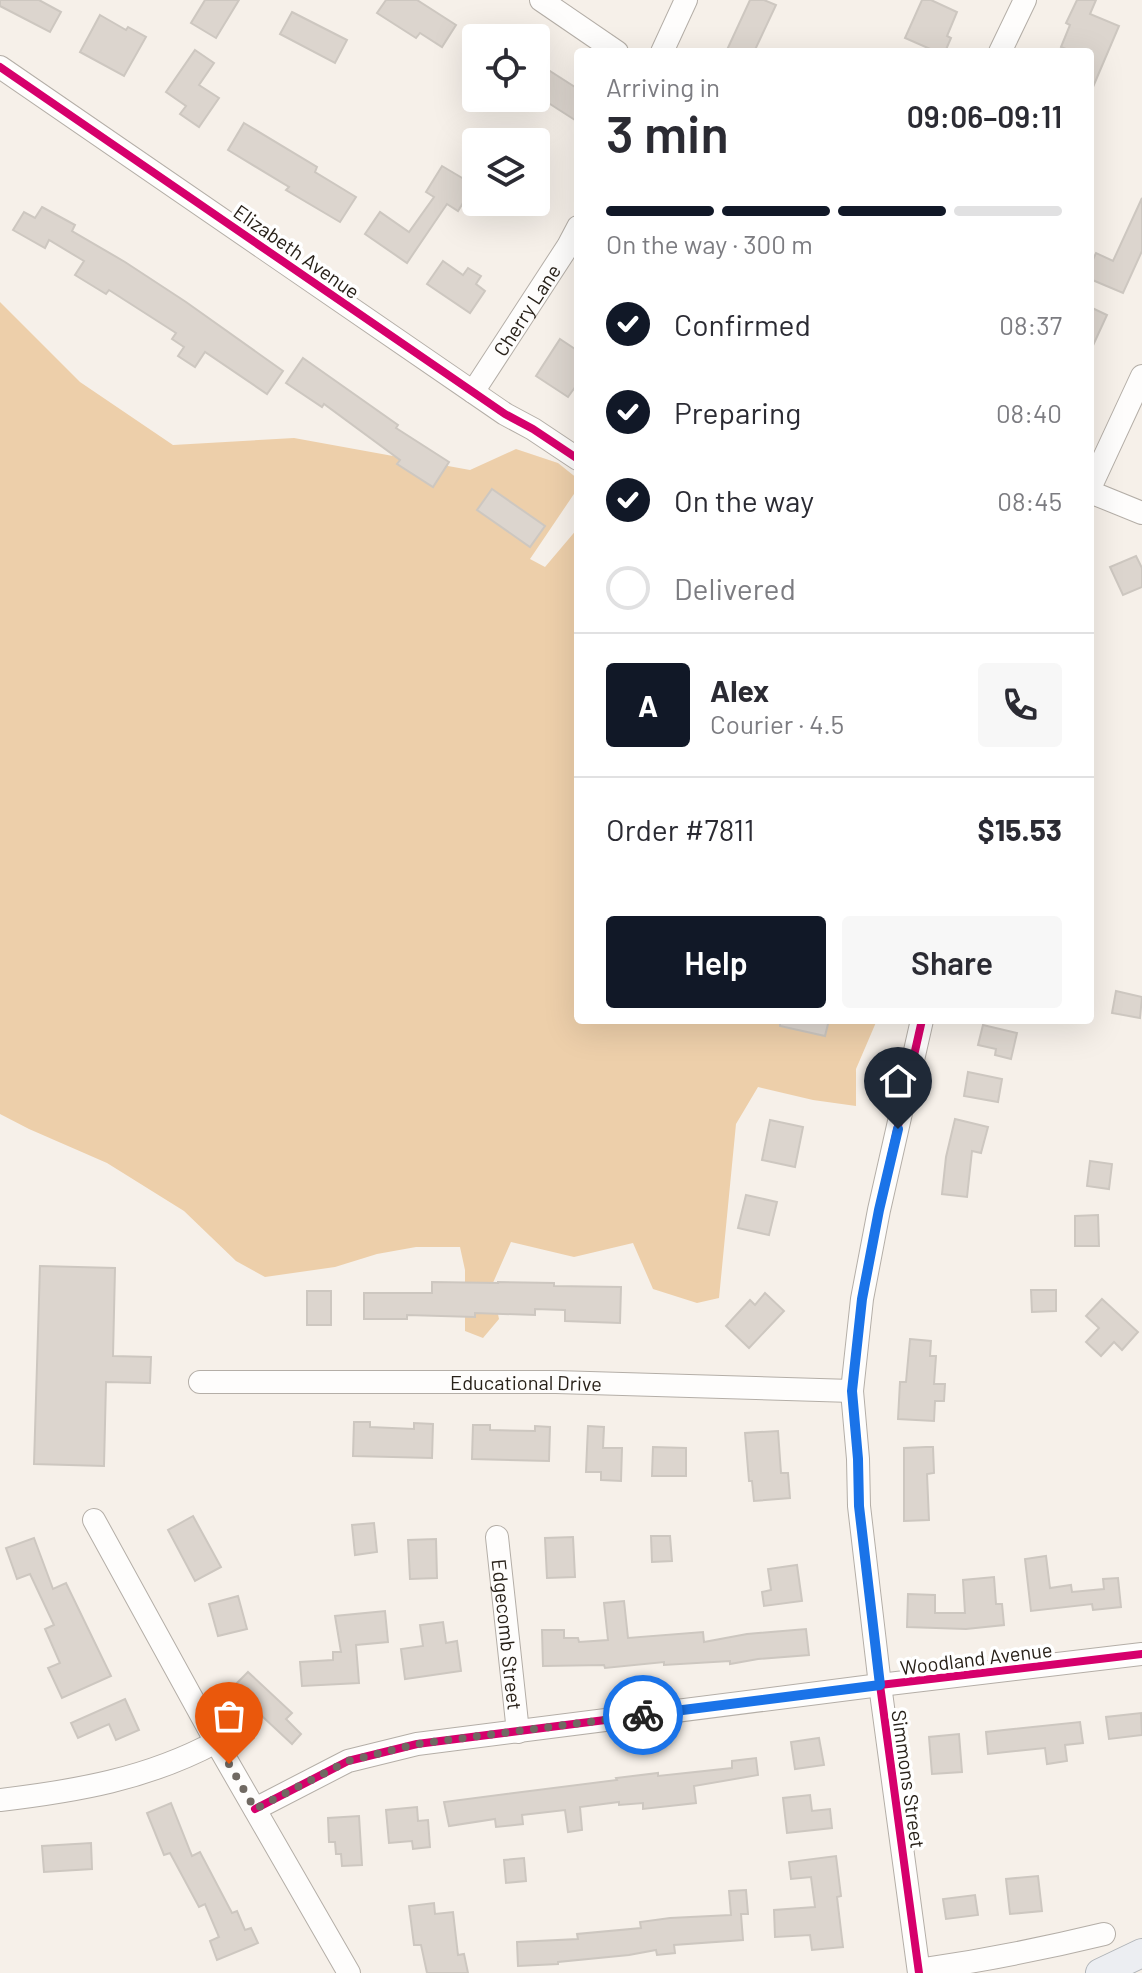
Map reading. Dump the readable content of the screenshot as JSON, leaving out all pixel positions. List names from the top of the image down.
{
  "streets": {
    "street": [
      "Elizabeth Avenue",
      "Cherry Lane",
      "Educational Drive",
      "Edgecomb Street",
      "Woodland Avenue",
      "Simmons Street"
    ]
  },
  "crossings": [
    ["Elizabeth Avenue", "Cherry Lane"],
    ["Educational Drive", "Simmons Street"],
    ["Edgecomb Street", "Woodland Avenue"],
    ["Woodland Avenue", "Simmons Street"]
  ],
  "page": {
    "heading": ["3 min", "Arriving in", "09:06–09:11"],
    "panel": [
      "Alex",
      "Courier · 4.5",
      "Order #7811",
      "$15.53"
    ],
    "bar": "On the way · 300 m",
    "list": [
      ["Confirmed", "08:37"],
      ["Preparing", "08:40"],
      ["On the way", "08:45"],
      "Delivered"
    ],
    "round": "A",
    "buttons": ["Help", "Share"]
  }
}
